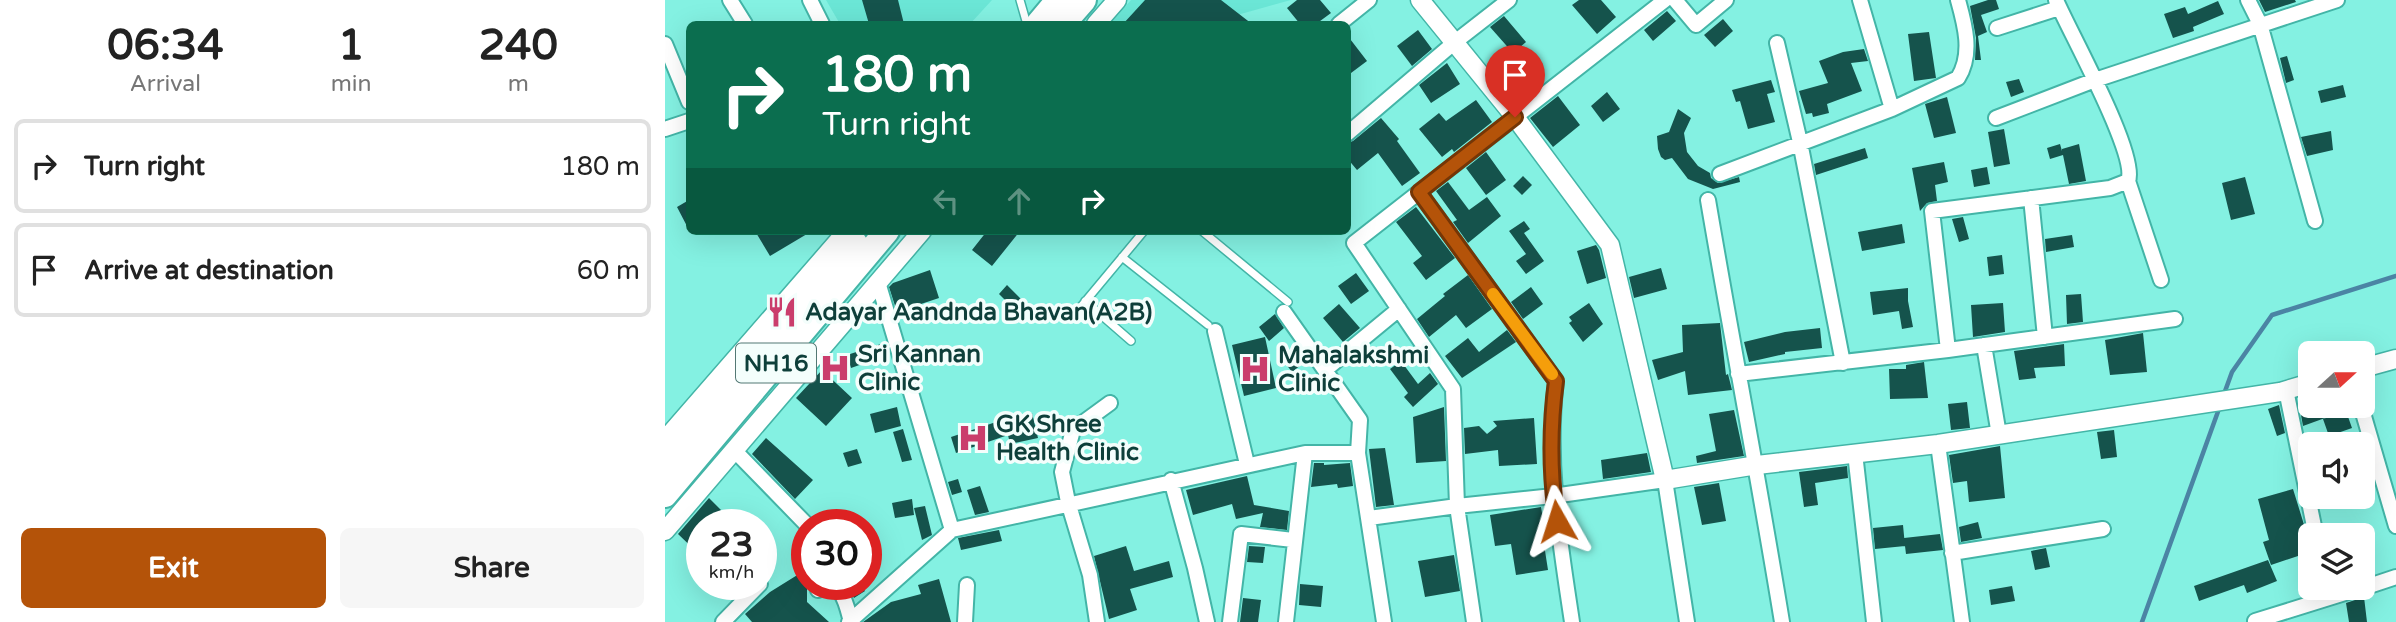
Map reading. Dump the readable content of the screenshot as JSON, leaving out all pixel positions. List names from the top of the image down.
{
  "streets": {
    "highway": ["NH16"]
  },
  "places": {
    "restaurant": ["Adayar Aandnda Bhavan(A2B)"],
    "hospital": ["Sri Kannan Clinic", "Mahalakshmi Clinic", "GK Shree Health Clinic"]
  },
  "north": "right",
  "page": {
    "eta": [
      "06:34",
      "Arrival",
      "1",
      "min",
      "240",
      "m"
    ],
    "turn": ["180 m", "Turn right"],
    "list": [
      {
        "name": "Turn right",
        "value": "180 m"
      },
      {
        "name": "Arrive at destination",
        "value": "60 m"
      }
    ],
    "speed": "23 km/h",
    "limit": "30",
    "buttons": ["Exit", "Share"]
  }
}
